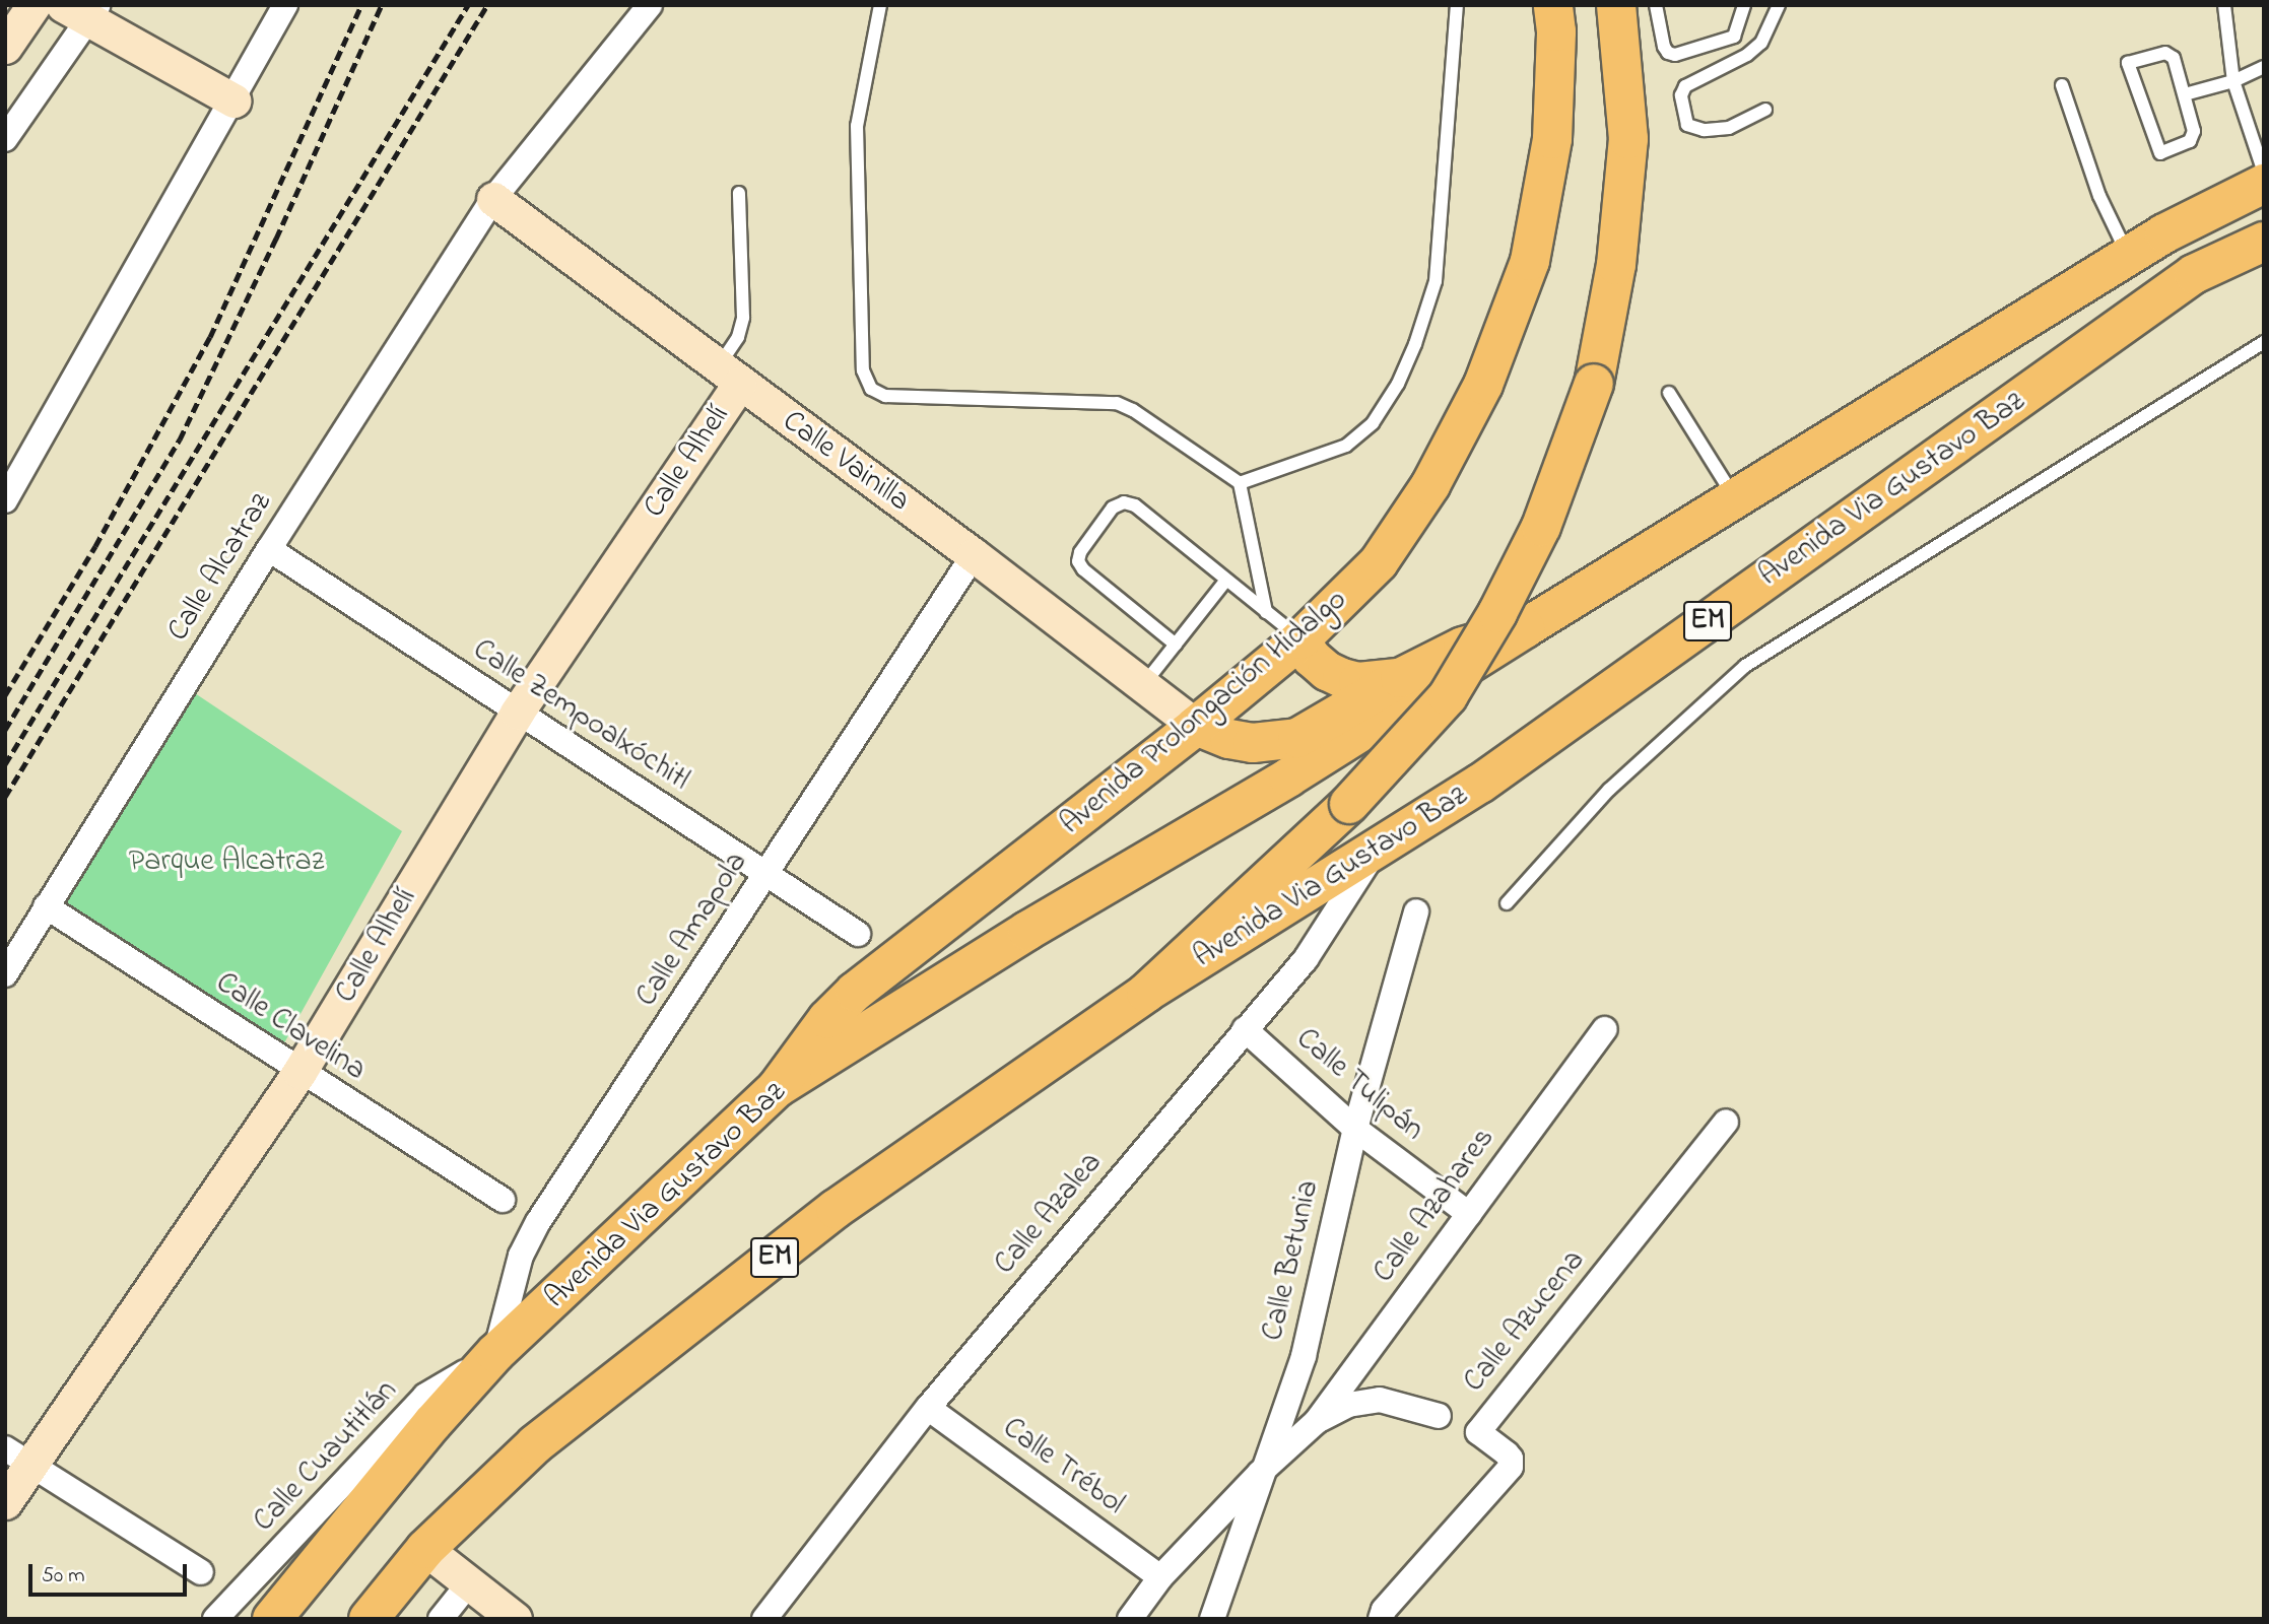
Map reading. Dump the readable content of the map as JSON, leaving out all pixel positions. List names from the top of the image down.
{
  "streets": {
    "main road": ["Avenida Via Gustavo Baz", "EM", "Avenida Prolongación Hidalgo"],
    "street": [
      "Calle Alhelí",
      "Calle Vainilla",
      "Calle Alcatraz",
      "Calle Zempoalxóchitl",
      "Calle Amapola",
      "Calle Clavelina",
      "Calle Tulipán",
      "Calle Azahares",
      "Calle Azalea",
      "Calle Betunia",
      "Calle Azucena",
      "Calle Cuautitlán",
      "Calle Trébol"
    ]
  },
  "crossings": [
    ["Calle Alhelí", "Calle Vainilla"],
    ["Calle Alhelí", "Calle Zempoalxóchitl"],
    ["Calle Alhelí", "Calle Clavelina"],
    ["Calle Vainilla", "Calle Alcatraz"],
    ["Calle Vainilla", "Avenida Prolongación Hidalgo"],
    ["Calle Vainilla", "Calle Amapola"],
    ["Avenida Via Gustavo Baz", "EM"],
    ["Avenida Via Gustavo Baz", "Avenida Prolongación Hidalgo"],
    ["Avenida Via Gustavo Baz", "Calle Amapola"],
    ["Avenida Via Gustavo Baz", "Calle Azalea"],
    ["Avenida Via Gustavo Baz", "Calle Cuautitlán"],
    ["Calle Alcatraz", "Calle Zempoalxóchitl"],
    ["Calle Alcatraz", "Calle Clavelina"],
    ["Calle Zempoalxóchitl", "Calle Amapola"],
    ["Calle Amapola", "Calle Cuautitlán"],
    ["Calle Tulipán", "Calle Azahares"],
    ["Calle Tulipán", "Calle Azalea"],
    ["Calle Tulipán", "Calle Betunia"],
    ["Calle Azahares", "Calle Betunia"],
    ["Calle Azahares", "Calle Trébol"],
    ["Calle Azalea", "Calle Trébol"]
  ],
  "parks": ["Parque Alcatraz"],
  "scale_bar": "50 m"
}
